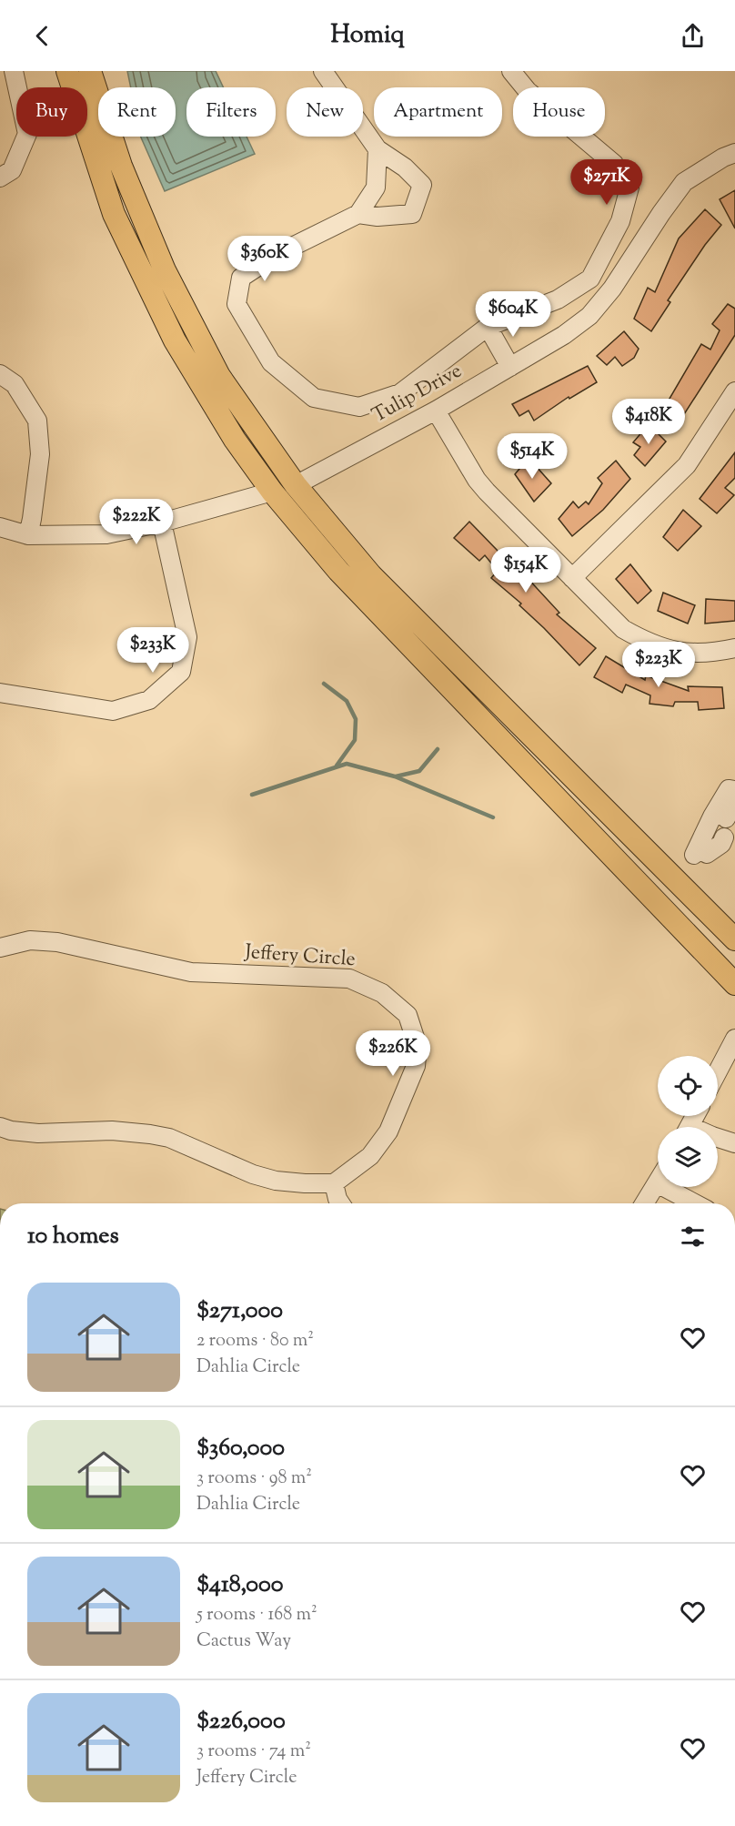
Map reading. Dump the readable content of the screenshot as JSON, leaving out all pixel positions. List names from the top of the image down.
{
  "streets": {
    "street": ["Tulip Drive", "Jeffery Circle"]
  },
  "page": {
    "header": "Homiq",
    "chip": [
      "Buy",
      "Rent",
      "Filters",
      "New",
      "Apartment",
      "House"
    ],
    "price": [
      "$271K",
      "$360K",
      "$604K",
      "$418K",
      "$514K",
      "$222K",
      "$154K",
      "$233K",
      "$223K",
      "$226K"
    ],
    "heading": "10 homes",
    "list": [
      {
        "name": "$271,000",
        "note": "2 rooms · 80 m² · Dahlia Circle"
      },
      {
        "name": "$360,000",
        "note": "3 rooms · 98 m² · Dahlia Circle"
      },
      {
        "name": "$418,000",
        "note": "5 rooms · 168 m² · Cactus Way"
      },
      {
        "name": "$226,000",
        "note": "3 rooms · 74 m² · Jeffery Circle"
      }
    ]
  }
}
